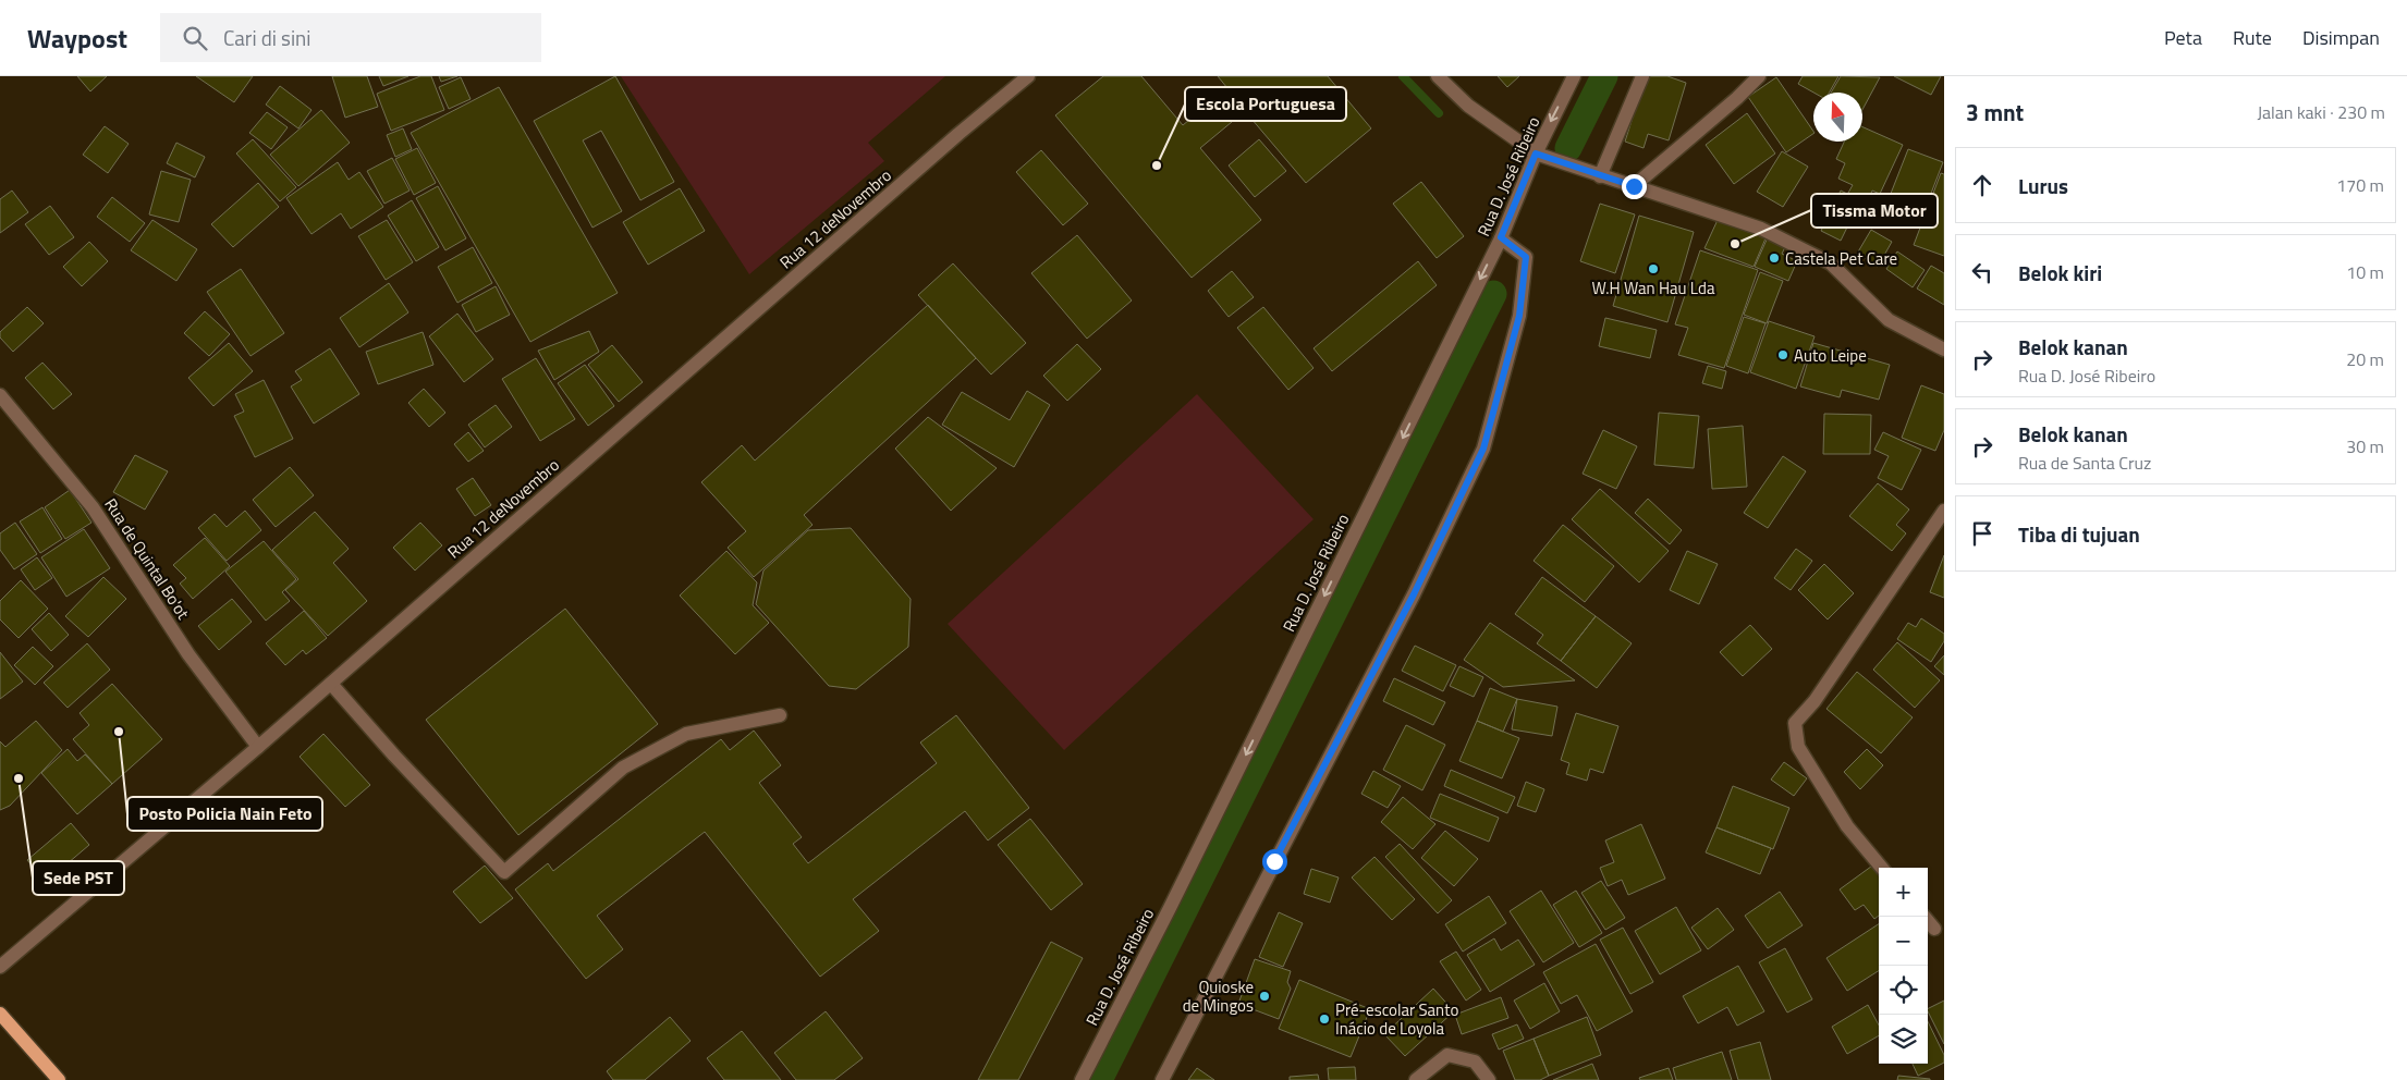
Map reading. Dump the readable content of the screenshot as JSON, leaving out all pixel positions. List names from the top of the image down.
{
  "streets": {
    "street": ["Rua D. José Ribeiro", "Rua 12 deNovembro", "Rua de Quintal Bo'ot"]
  },
  "crossings": [
    ["Rua 12 deNovembro", "Rua de Quintal Bo'ot"]
  ],
  "places": [
    "Escola Portuguesa",
    "Tissma Motor",
    "Castela Pet Care",
    "W.H Wan Hau Lda",
    "Auto Leipe",
    "Posto Policia Nain Feto",
    "Sede PST",
    "Quioske de Mingos",
    "Pré-escolar Santo Inácio de Loyola"
  ],
  "north": "top",
  "page": {
    "header": "Waypost",
    "search": "Cari di sini",
    "nav": ["Peta", "Rute", "Disimpan"],
    "heading": ["3 mnt", "Jalan kaki · 230 m"],
    "list": [
      ["Lurus", "170 m"],
      ["Belok kiri", "10 m"],
      ["Belok kanan", "Rua D. José Ribeiro", "20 m"],
      ["Belok kanan", "Rua de Santa Cruz", "30 m"],
      "Tiba di tujuan"
    ],
    "map_buttons": ["+", "−"]
  }
}
